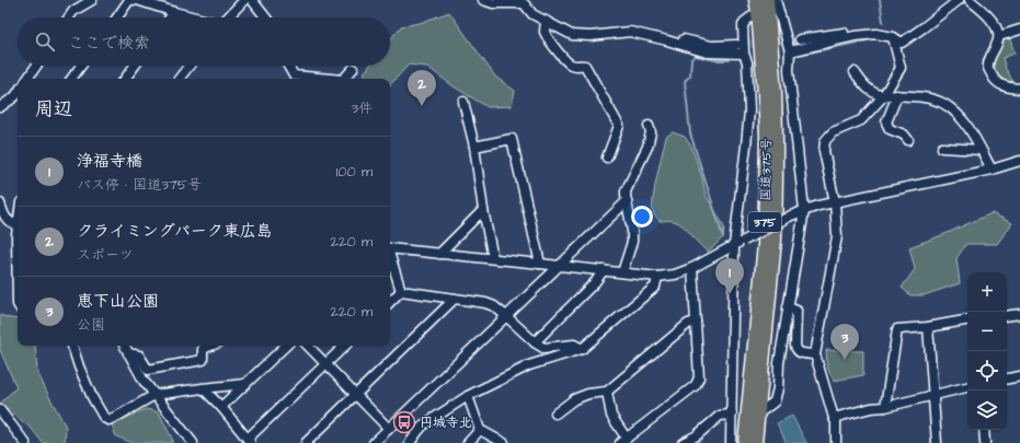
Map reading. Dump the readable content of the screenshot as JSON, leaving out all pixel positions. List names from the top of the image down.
{
  "streets": {
    "highway": ["国道375号", "375"]
  },
  "places": {
    "bus stop": ["円城寺北"]
  },
  "page": {
    "search": "ここで検索",
    "pins": ["2", "1", "3"],
    "heading": ["周辺", "3件"],
    "list": [
      {
        "mark": "1",
        "name": "浄福寺橋",
        "note": "バス停 · 国道375号",
        "value": "100 m"
      },
      {
        "mark": "2",
        "name": "クライミングパーク東広島",
        "note": "スポーツ",
        "value": "220 m"
      },
      {
        "mark": "3",
        "name": "恵下山公園",
        "note": "公園",
        "value": "220 m"
      }
    ],
    "map_buttons": ["+", "−"]
  }
}
